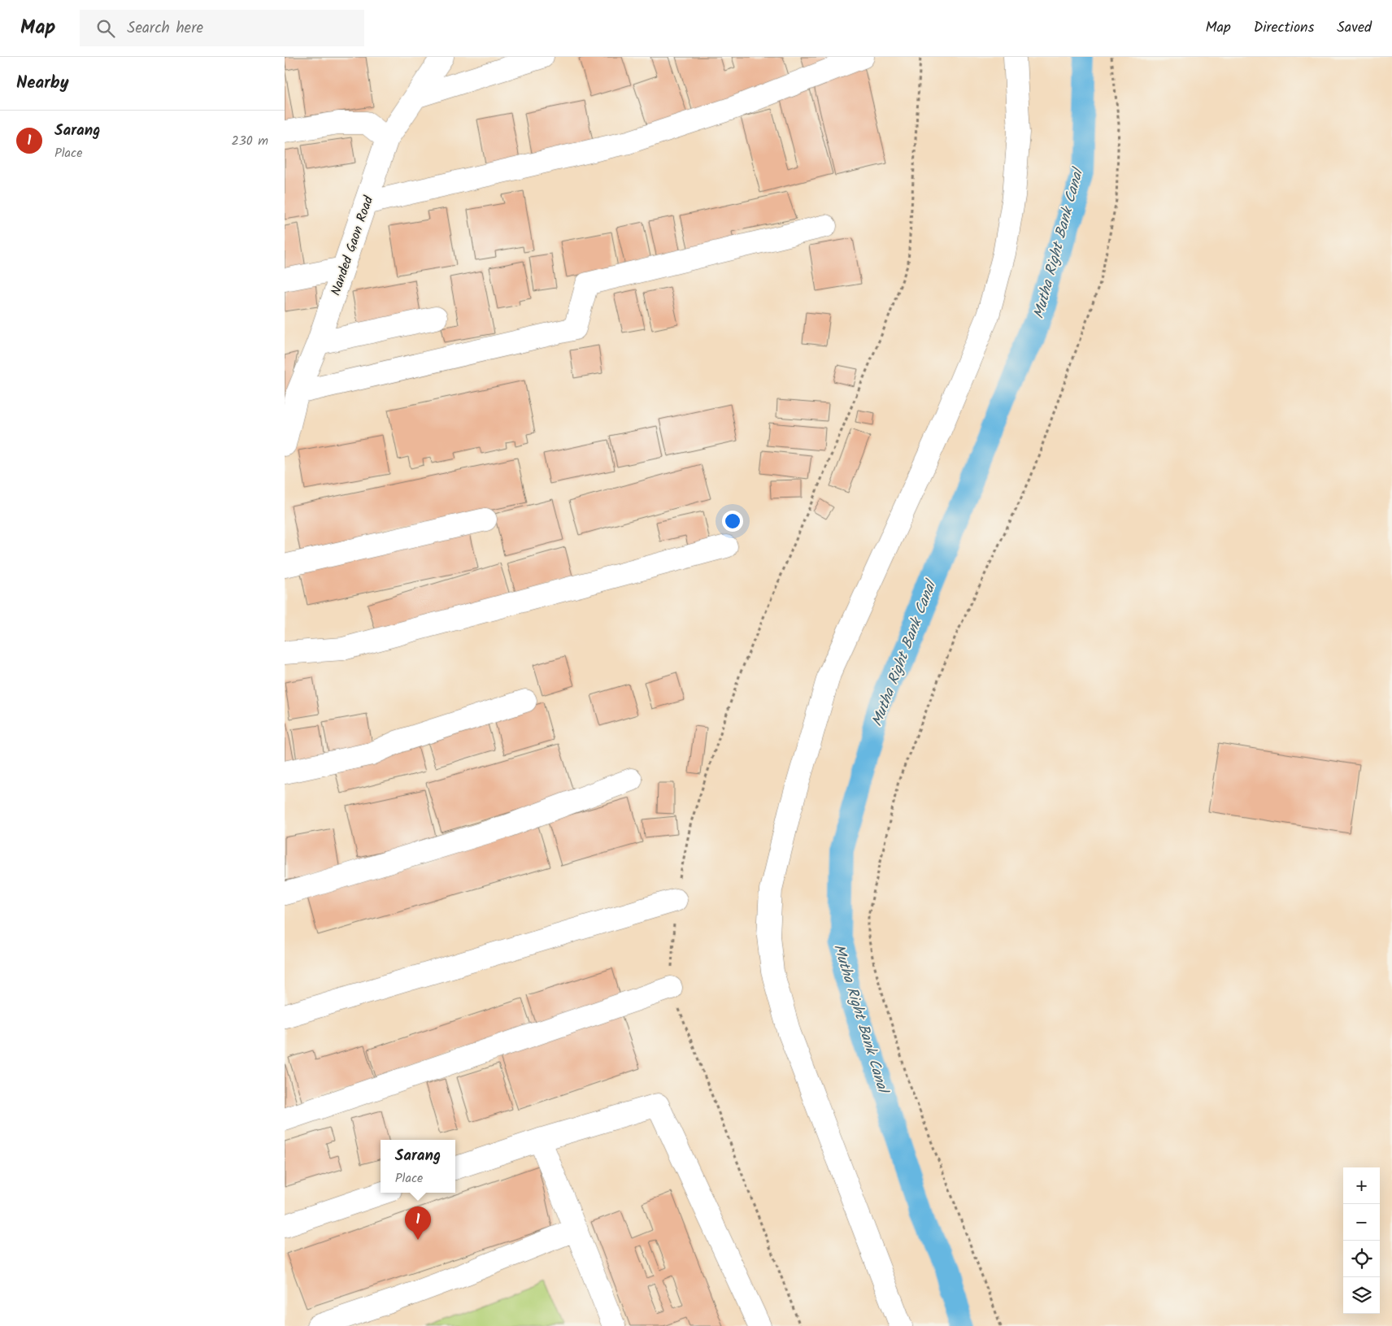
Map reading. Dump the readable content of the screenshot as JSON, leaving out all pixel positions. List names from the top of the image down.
{
  "streets": {
    "street": ["Nanded Gaon Road"]
  },
  "water": ["Mutha Right Bank Canal"],
  "page": {
    "header": "Map",
    "search": "Search here",
    "nav": ["Map", "Directions", "Saved"],
    "heading": "Nearby",
    "list": [
      {
        "mark": "1",
        "name": "Sarang",
        "note": "Place",
        "value": "230 m"
      }
    ],
    "popup": ["Sarang", "Place"],
    "map_buttons": ["+", "−"],
    "pins": "1"
  }
}
